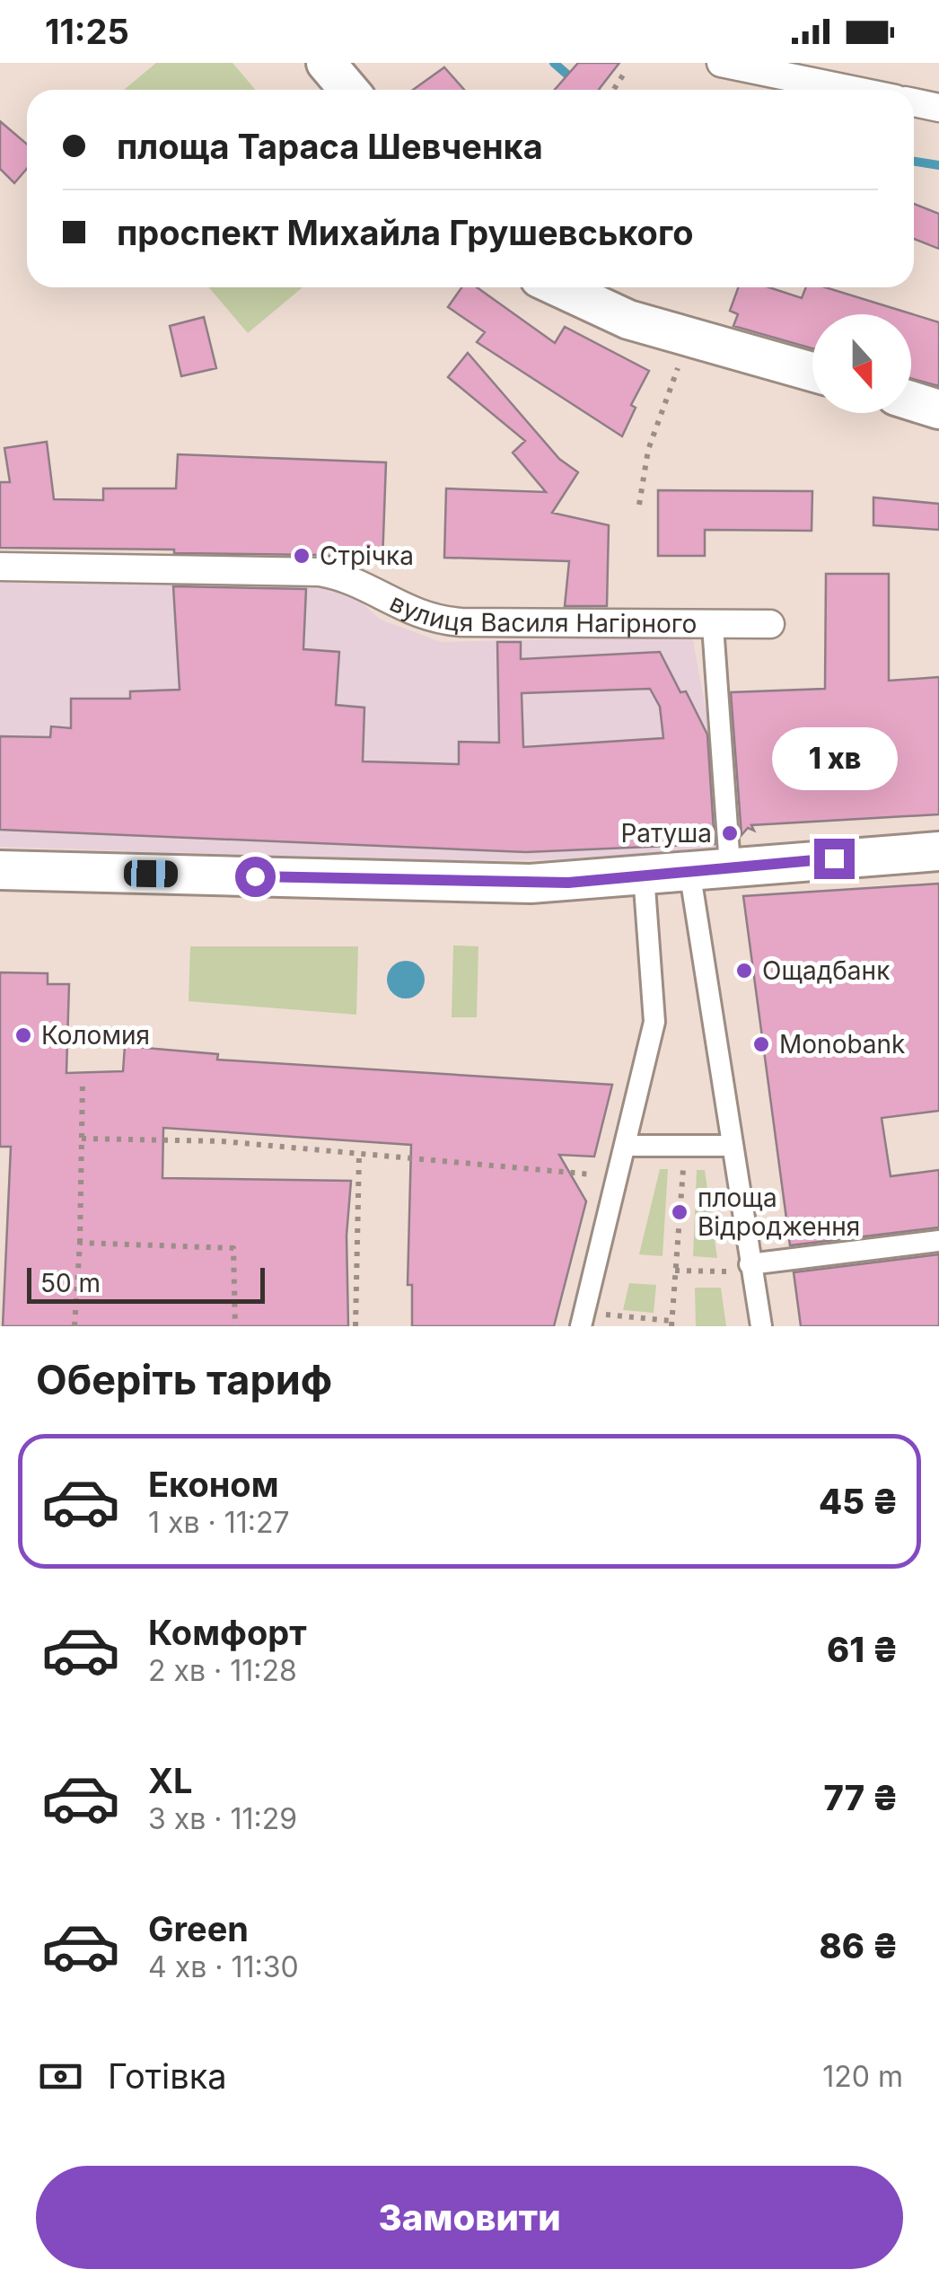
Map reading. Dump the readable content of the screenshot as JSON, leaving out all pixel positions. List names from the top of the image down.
{
  "streets": {
    "street": ["вулиця Василя Нагірного"]
  },
  "places": [
    "Стрічка",
    "Ратуша",
    "Ощадбанк",
    "Коломия",
    "Monobank",
    "площа Відродження"
  ],
  "scale_bar": "50 m",
  "north": "bottom",
  "page": {
    "status": "11:25",
    "banner": ["площа Тараса Шевченка", "проспект Михайла Грушевського"],
    "bubble": "1 хв",
    "scale": "50 m",
    "heading": "Оберіть тариф",
    "list": [
      {
        "name": "Економ",
        "note": "1 хв · 11:27",
        "value": "45 ₴"
      },
      {
        "name": "Комфорт",
        "note": "2 хв · 11:28",
        "value": "61 ₴"
      },
      {
        "name": "XL",
        "note": "3 хв · 11:29",
        "value": "77 ₴"
      },
      {
        "name": "Green",
        "note": "4 хв · 11:30",
        "value": "86 ₴"
      }
    ],
    "pay": ["Готівка", "120 m"],
    "buttons": "Замовити"
  }
}
